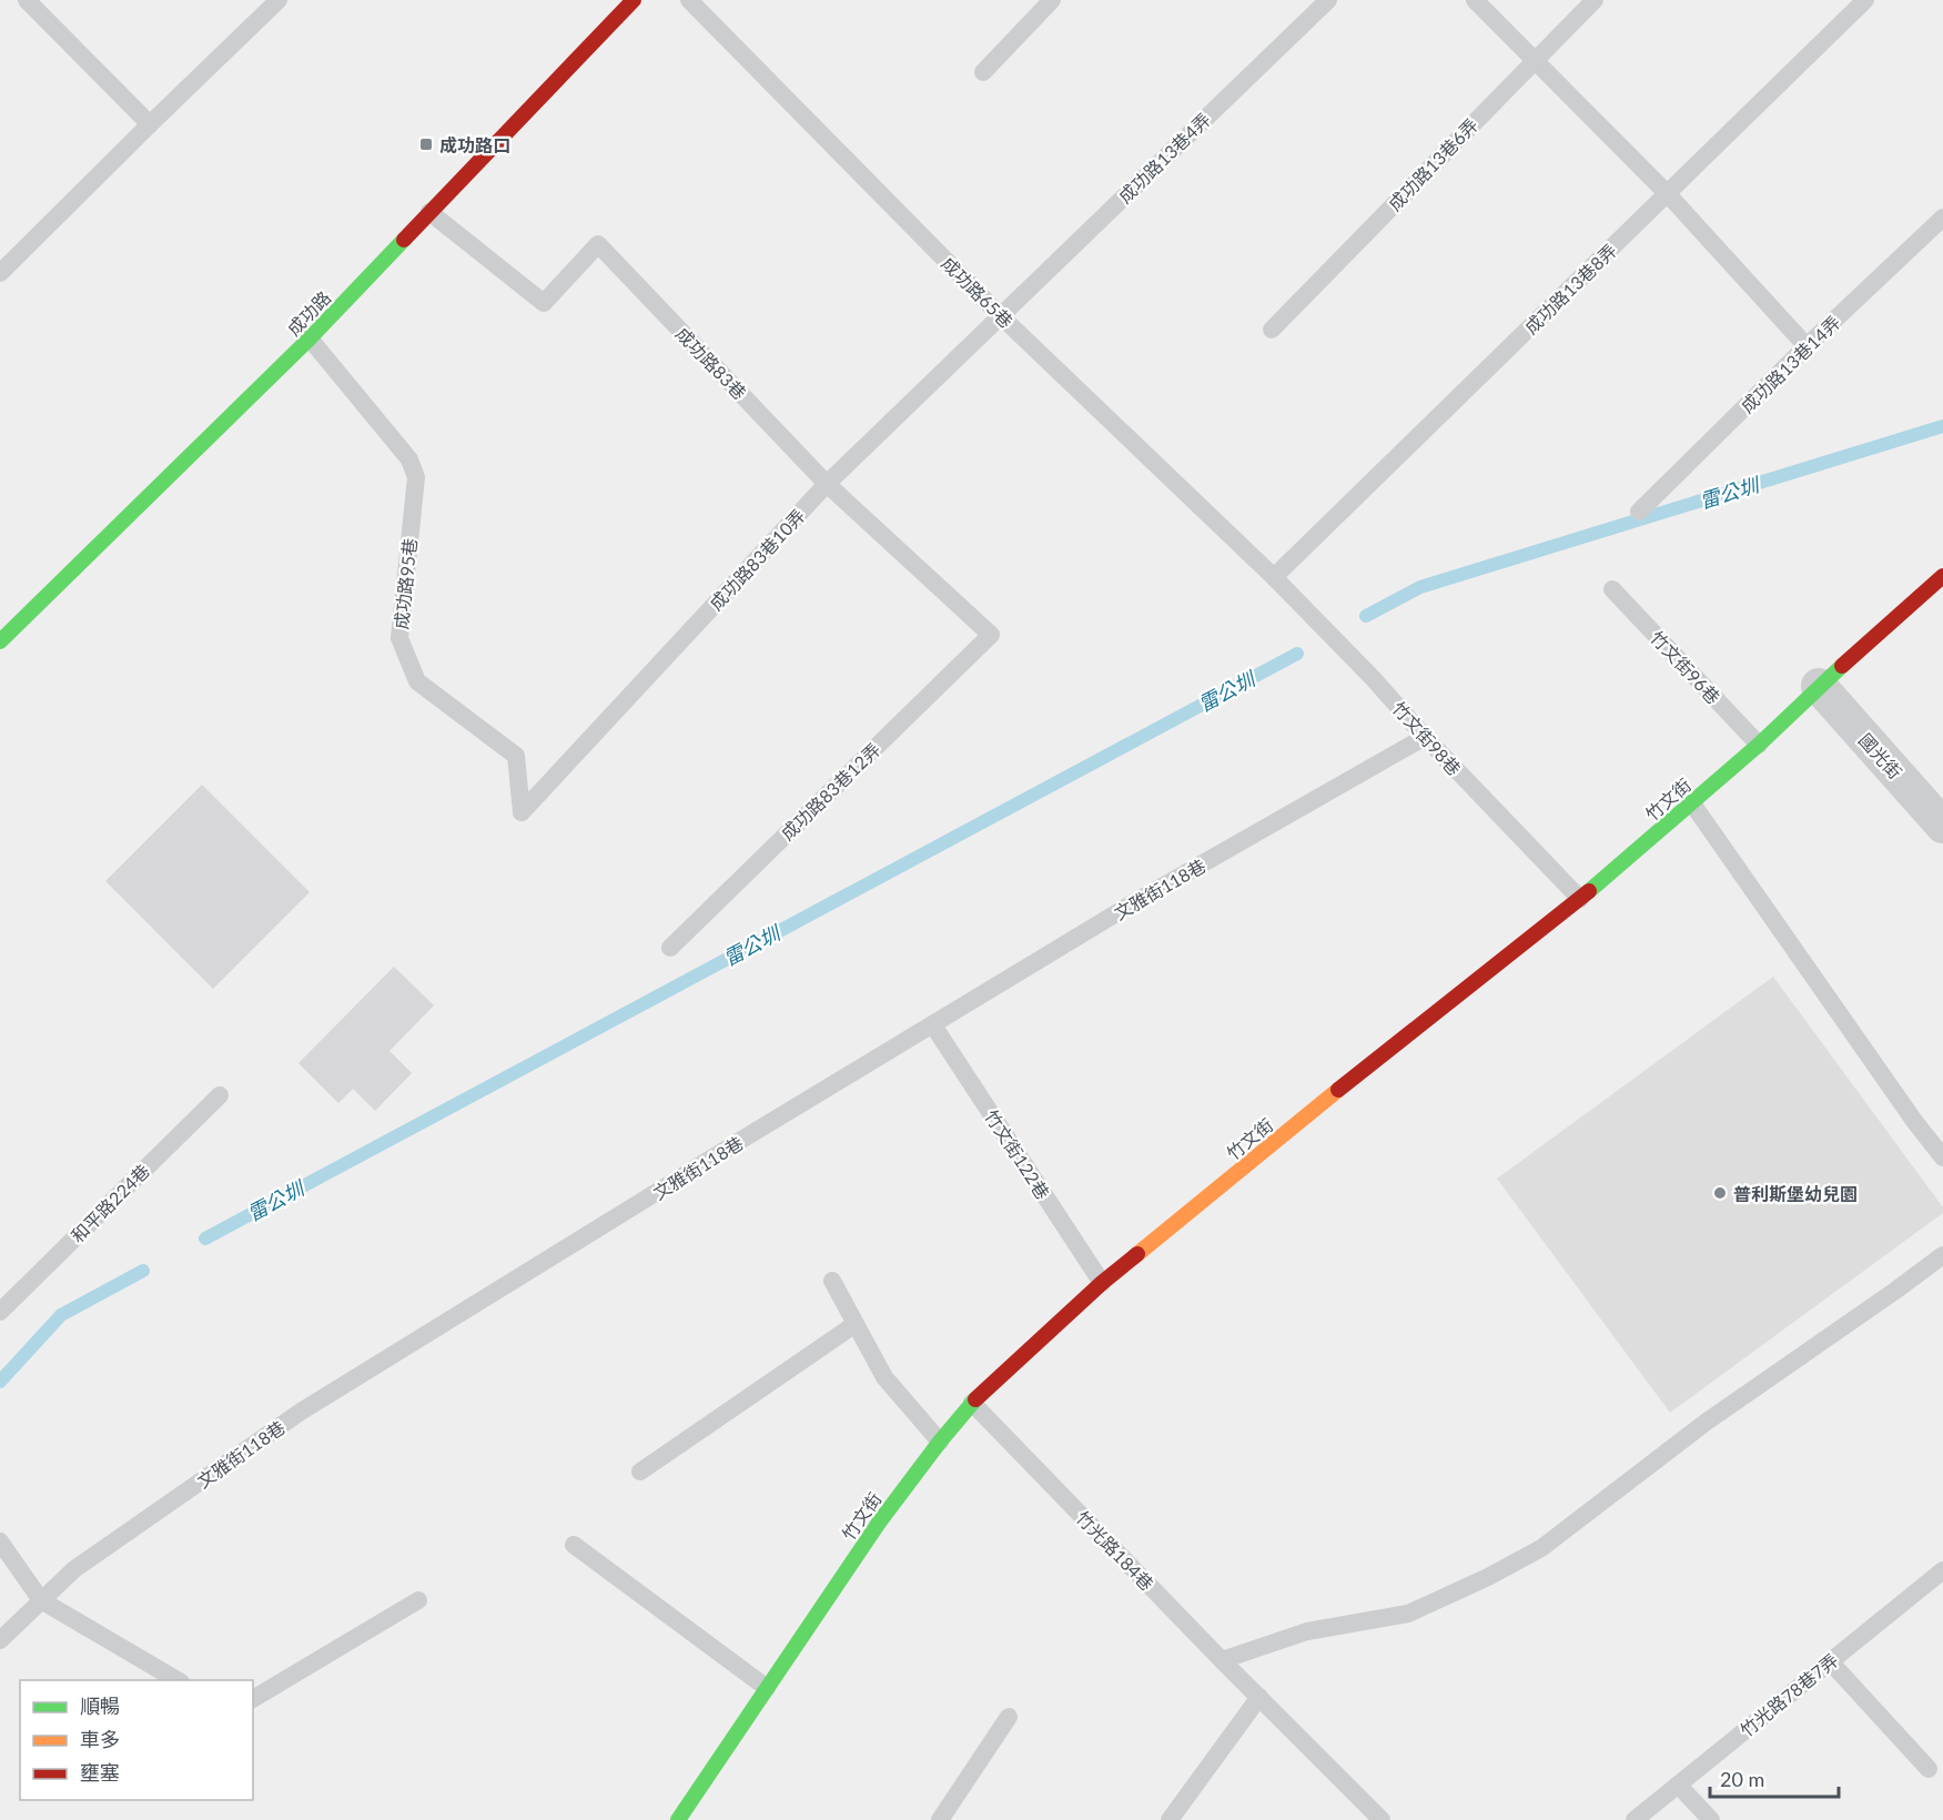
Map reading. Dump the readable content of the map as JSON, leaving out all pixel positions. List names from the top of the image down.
{
  "streets": {
    "street": ["成功路", "國光街", "竹文街"],
    "lane": [
      "成功路13巷4弄",
      "成功路13巷6弄",
      "成功路13巷8弄",
      "成功路65巷",
      "成功路83巷",
      "成功路13巷14弄",
      "成功路83巷10弄",
      "成功路95巷",
      "竹文街96巷",
      "竹文街98巷",
      "成功路83巷12弄",
      "文雅街118巷",
      "竹文街122巷",
      "和平路224巷",
      "竹光路184巷",
      "竹光路78巷7弄"
    ]
  },
  "crossings": [
    ["成功路13巷4弄", "成功路65巷"],
    ["成功路13巷4弄", "成功路83巷10弄"],
    ["成功路13巷8弄", "成功路65巷"],
    ["成功路13巷8弄", "竹文街98巷"],
    ["成功路65巷", "成功路83巷10弄"],
    ["成功路65巷", "竹文街98巷"],
    ["成功路", "成功路83巷"],
    ["成功路", "成功路95巷"],
    ["成功路83巷", "成功路83巷10弄"],
    ["成功路83巷", "成功路83巷12弄"],
    ["成功路83巷10弄", "成功路95巷"],
    ["竹文街96巷", "竹文街"],
    ["竹文街98巷", "竹文街"],
    ["竹文街98巷", "文雅街118巷"],
    ["國光街", "竹文街"],
    ["竹文街", "竹文街122巷"],
    ["竹文街", "竹光路184巷"],
    ["文雅街118巷", "竹文街122巷"]
  ],
  "water": ["雷公圳"],
  "places": {
    "transit": ["成功路口"],
    "other": ["普利斯堡幼兒園"]
  },
  "legend": ["順暢", "車多", "壅塞"],
  "scale_bar": "20 m"
}
